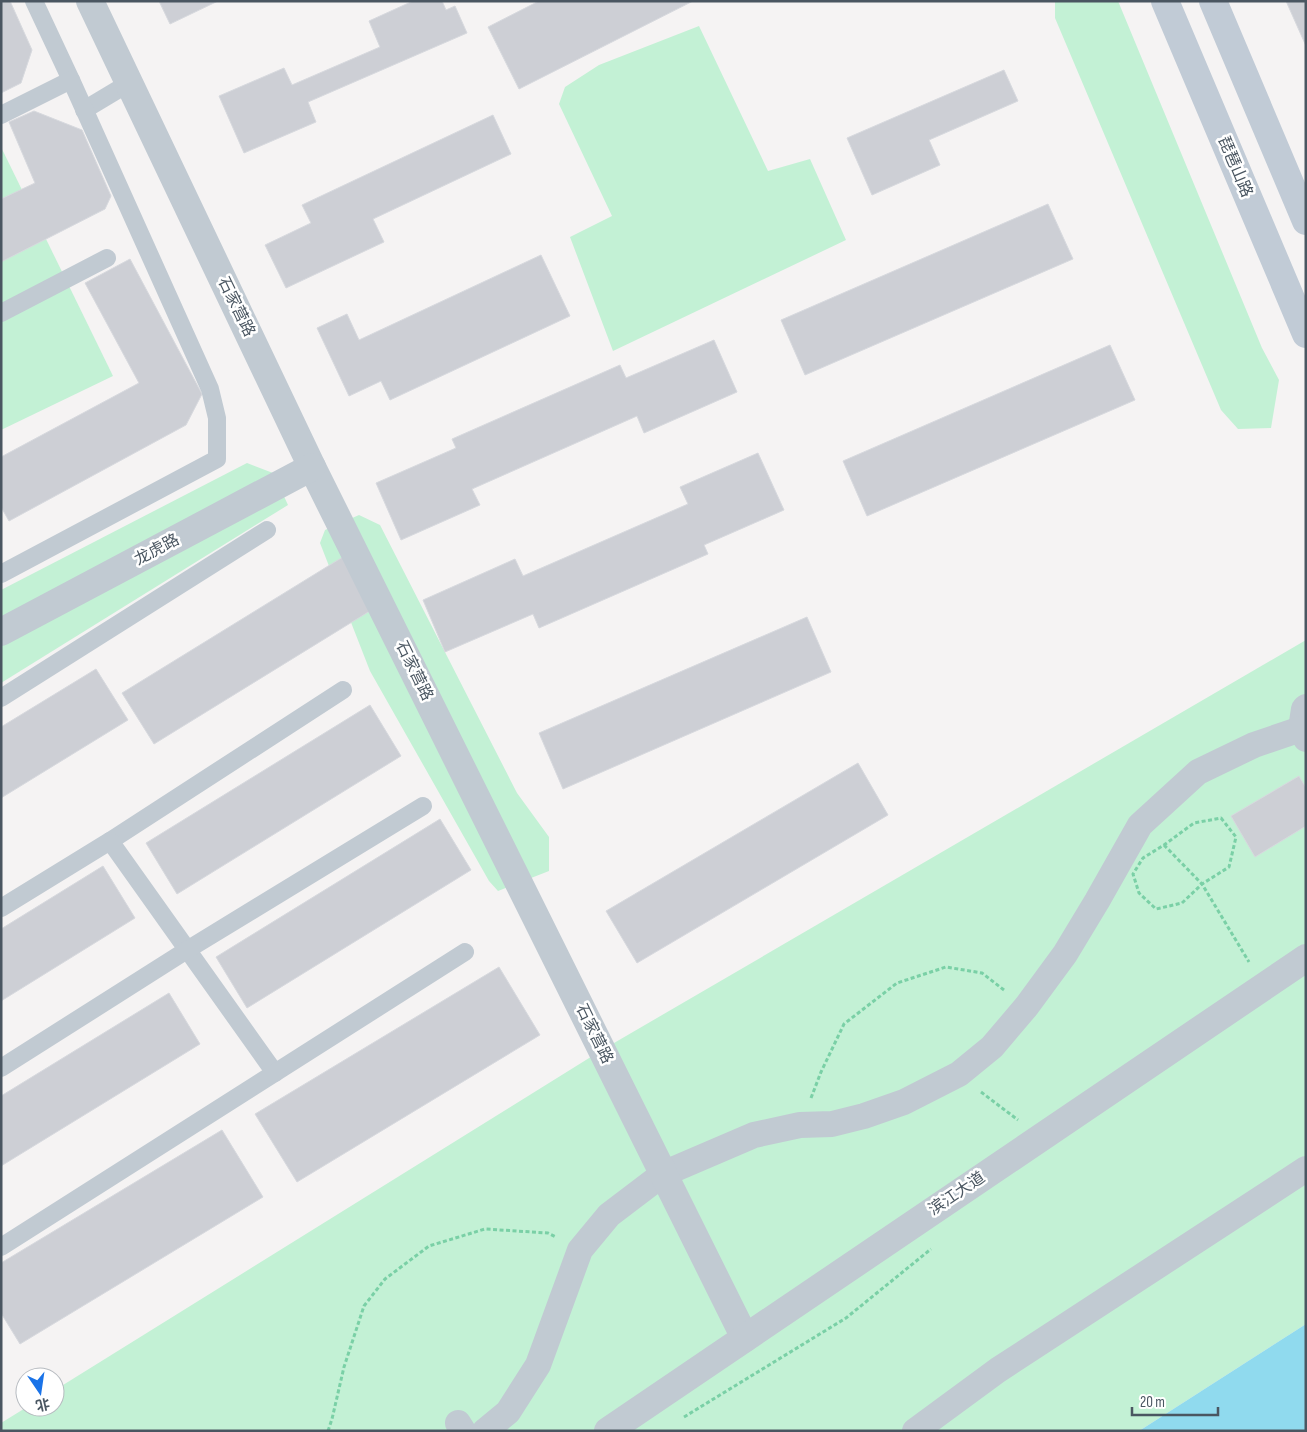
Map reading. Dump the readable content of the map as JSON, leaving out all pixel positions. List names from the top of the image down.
{
  "streets": {
    "main road": ["琵琶山路"],
    "street": ["石家营路", "龙虎路", "滨江大道"]
  },
  "crossings": [
    ["石家营路", "龙虎路"],
    ["石家营路", "滨江大道"]
  ],
  "scale_bar": "20 m",
  "north": "bottom"
}
